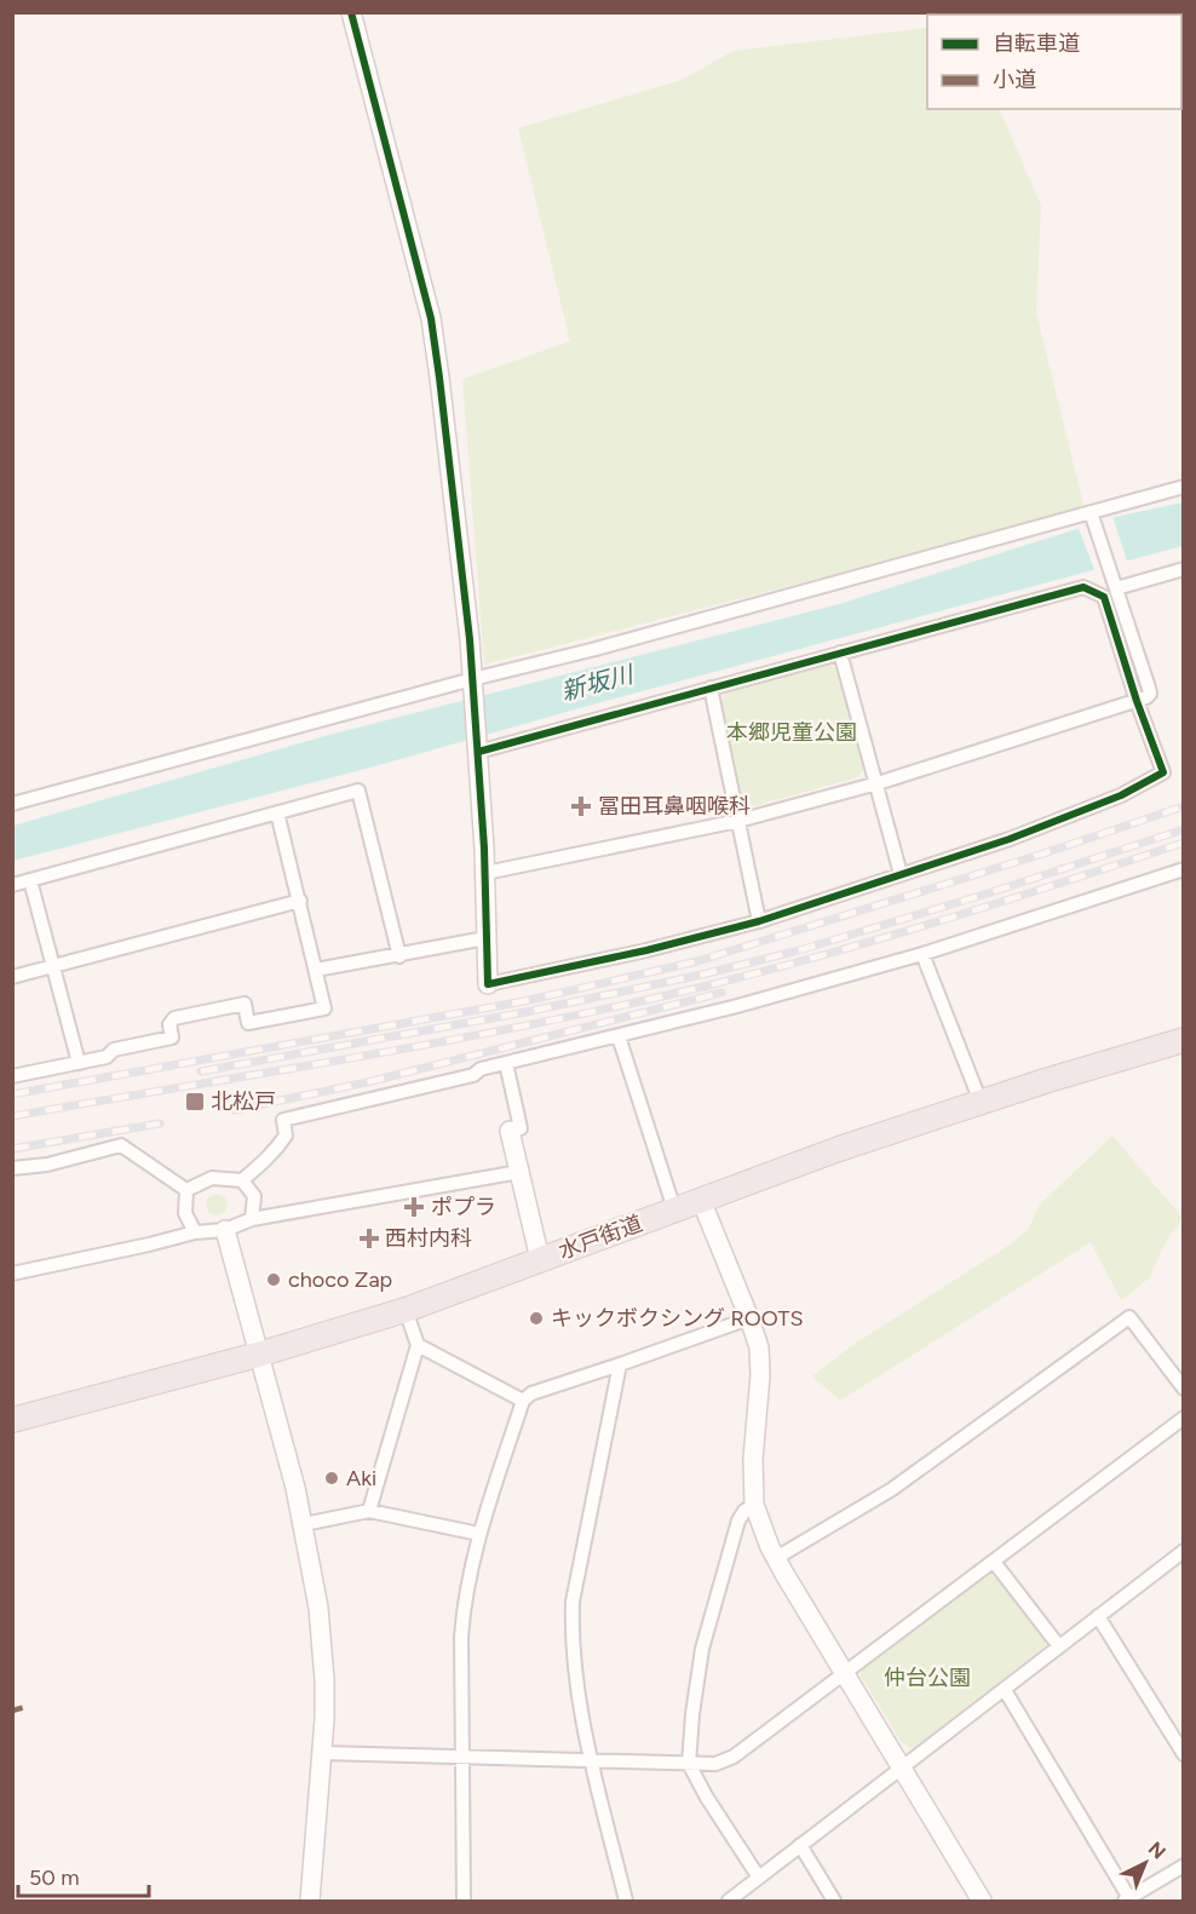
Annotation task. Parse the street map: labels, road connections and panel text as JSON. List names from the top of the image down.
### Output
{
  "streets": {
    "highway": ["水戸街道"]
  },
  "water": ["新坂川"],
  "parks": ["本郷児童公園", "仲台公園"],
  "places": {
    "health": ["冨田耳鼻咽喉科", "ポプラ", "西村内科"],
    "transit": ["北松戸"],
    "other": ["choco Zap", "キックボクシング ROOTS", "Aki"]
  },
  "legend": ["自転車道", "小道"],
  "scale_bar": "50 m",
  "north": "top right"
}
